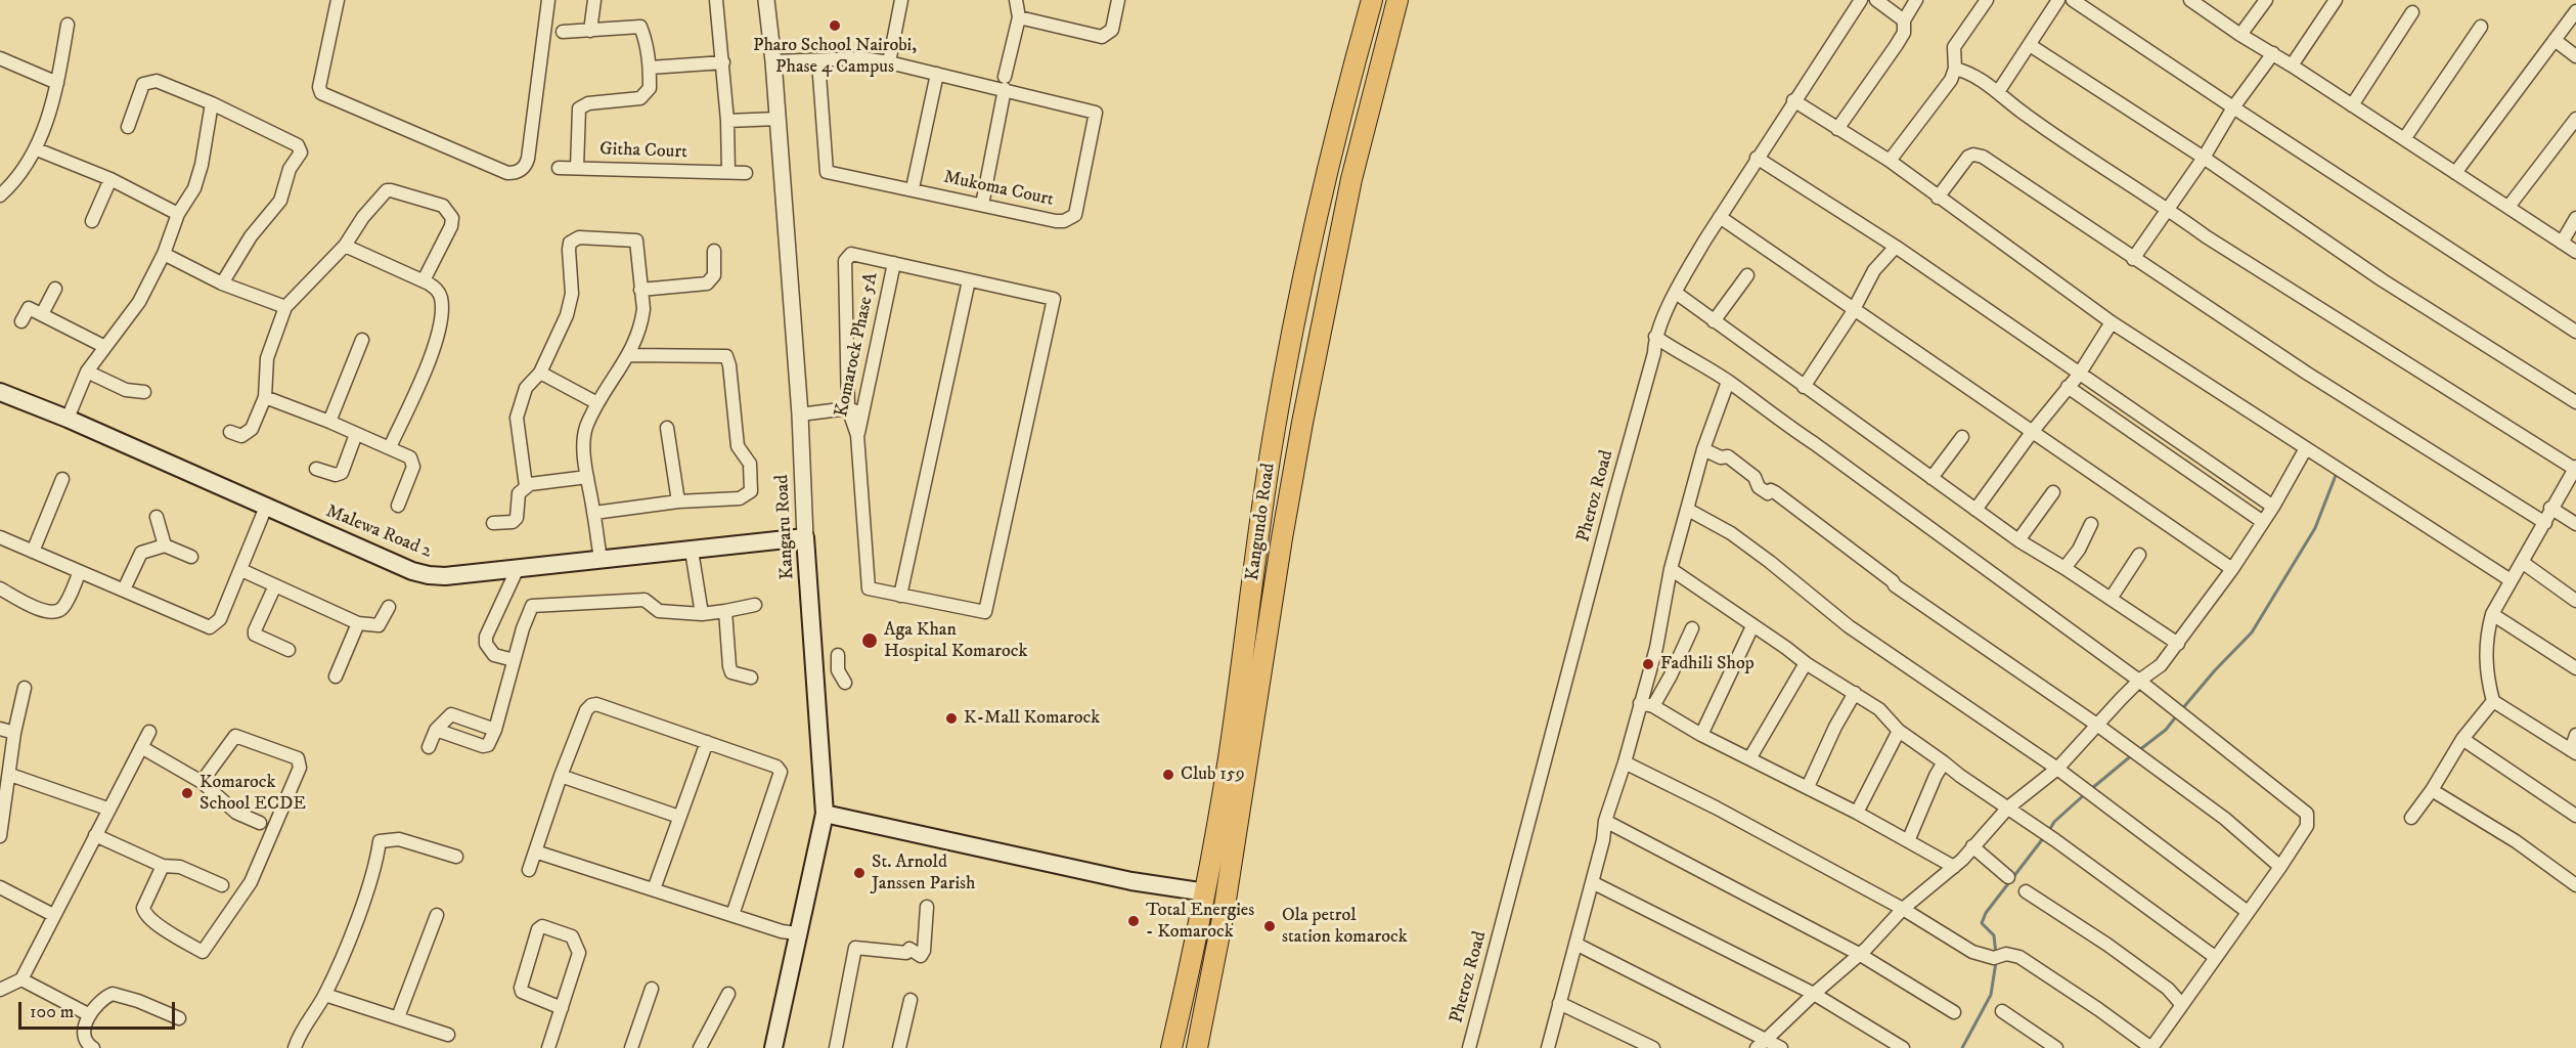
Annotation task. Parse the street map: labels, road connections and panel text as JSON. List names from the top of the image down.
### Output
{
  "streets": {
    "highway": ["Kangundo Road"],
    "main road": ["Kangaru Road", "Malewa Road 2"],
    "street": [
      "Githa Court",
      "Mukoma Court",
      "Komarock Phase 5A",
      "Pheroz Road"
    ]
  },
  "crossings": [
    ["Kangaru Road", "Malewa Road 2"]
  ],
  "places": [
    "Pharo School Nairobi, Phase 4 Campus",
    "Aga Khan Hospital Komarock",
    "Fadhili Shop",
    "K-Mall Komarock",
    "Club 159",
    "Komarock School ECDE",
    "St. Arnold Janssen Parish",
    "Total Energies - Komarock",
    "Ola petrol station komarock"
  ],
  "scale_bar": "100 m"
}
